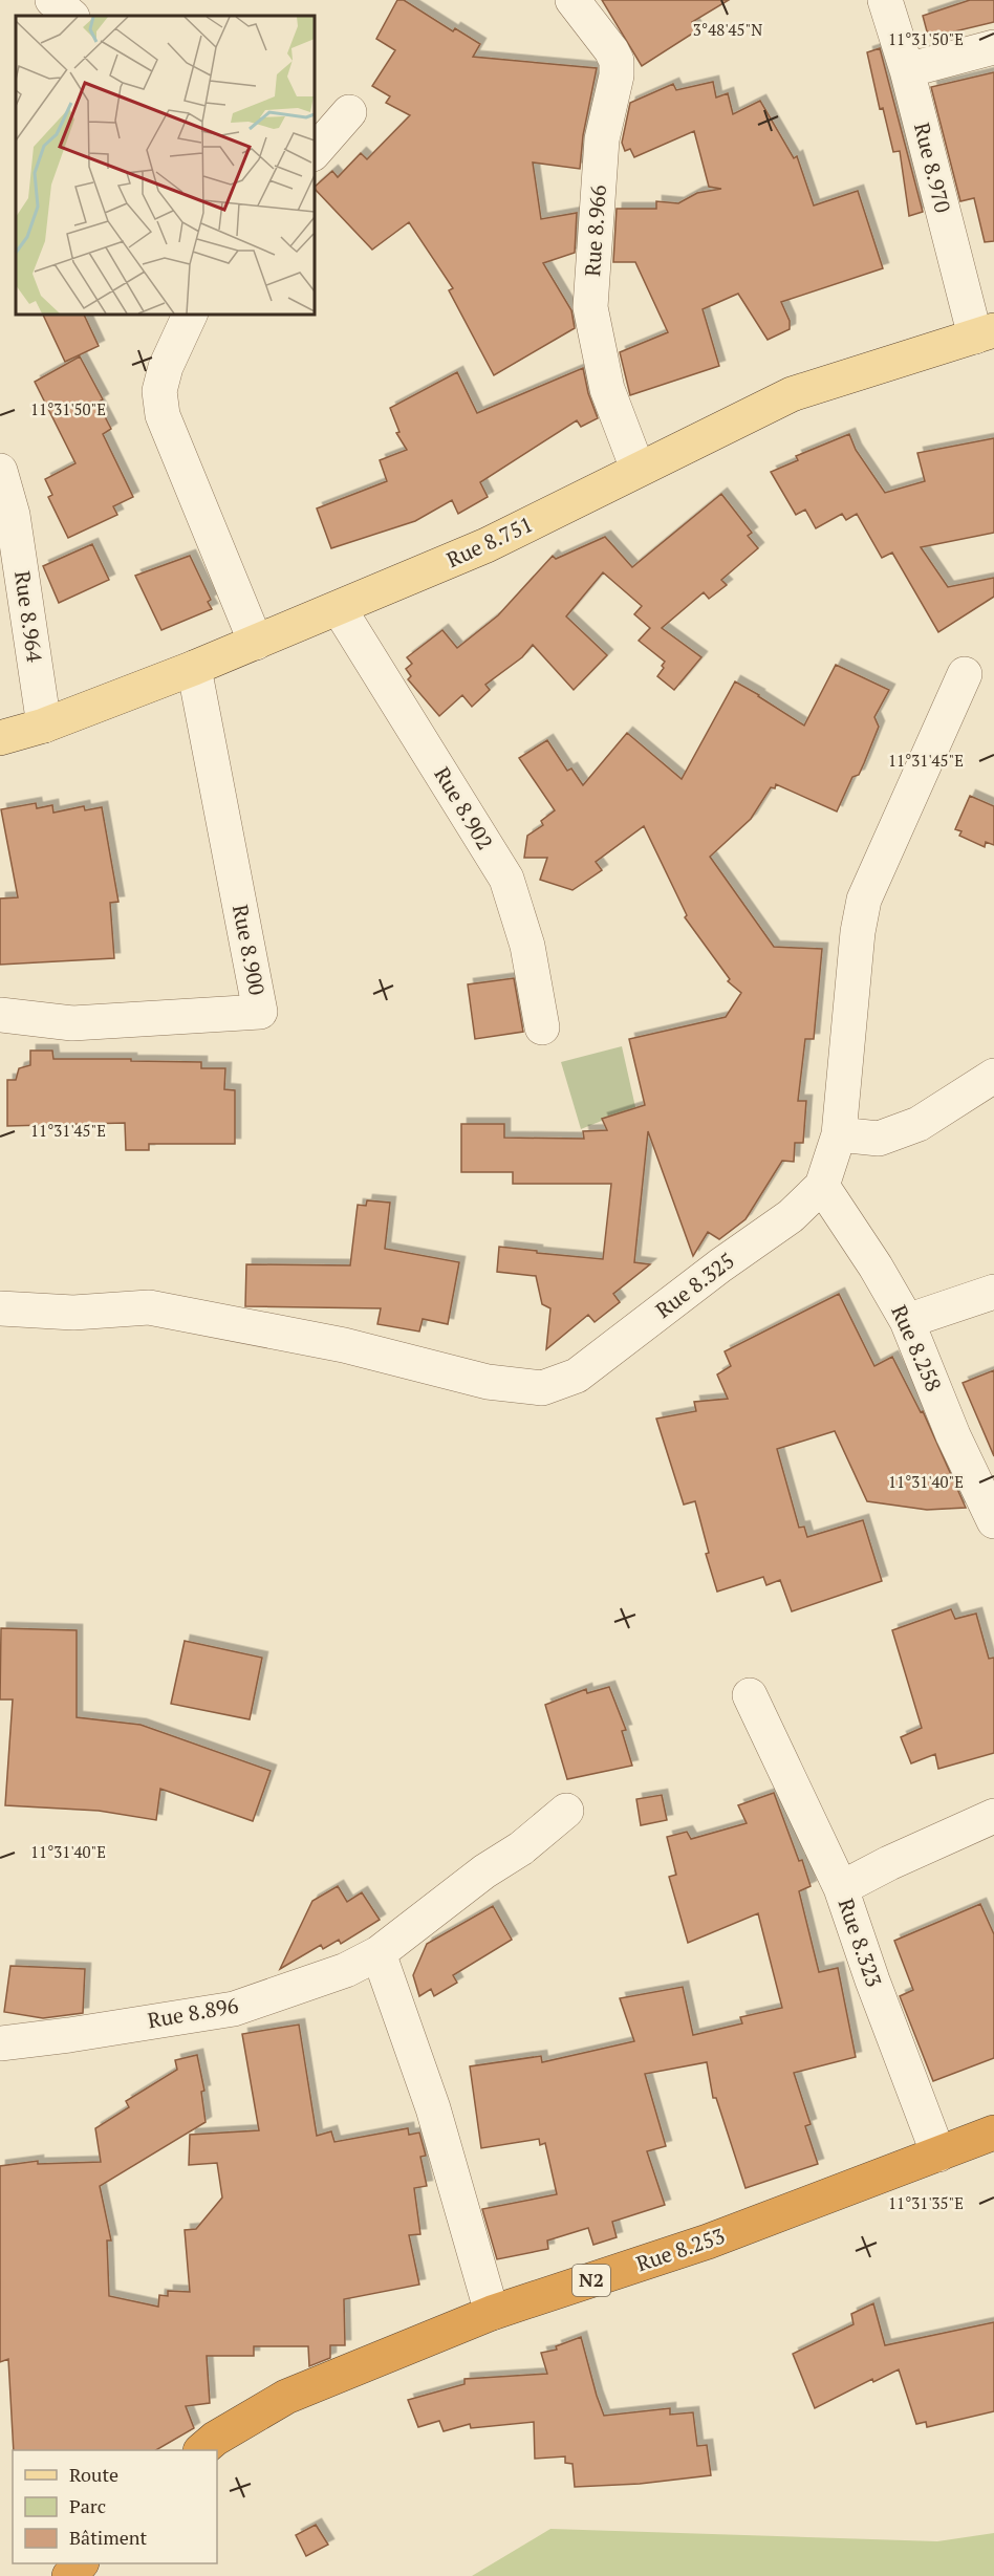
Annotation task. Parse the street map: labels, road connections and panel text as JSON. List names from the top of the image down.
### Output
{
  "streets": {
    "highway": ["Rue 8.253", "N2"],
    "main road": ["Rue 8.751"],
    "street": [
      "Rue 8.970",
      "Rue 8.966",
      "Rue 8.964",
      "Rue 8.902",
      "Rue 8.900",
      "Rue 8.325",
      "Rue 8.258",
      "Rue 8.323",
      "Rue 8.896"
    ]
  },
  "crossings": [
    ["Rue 8.970", "Rue 8.751"],
    ["Rue 8.966", "Rue 8.751"],
    ["Rue 8.751", "Rue 8.964"],
    ["Rue 8.751", "Rue 8.902"],
    ["Rue 8.751", "Rue 8.900"],
    ["Rue 8.325", "Rue 8.258"],
    ["Rue 8.323", "Rue 8.253"]
  ],
  "legend": ["Route", "Parc", "Bâtiment"],
  "coordinates": [
    "3°48'45\"N",
    "11°31'50\"E",
    "11°31'45\"E",
    "11°31'40\"E",
    "11°31'35\"E"
  ]
}
